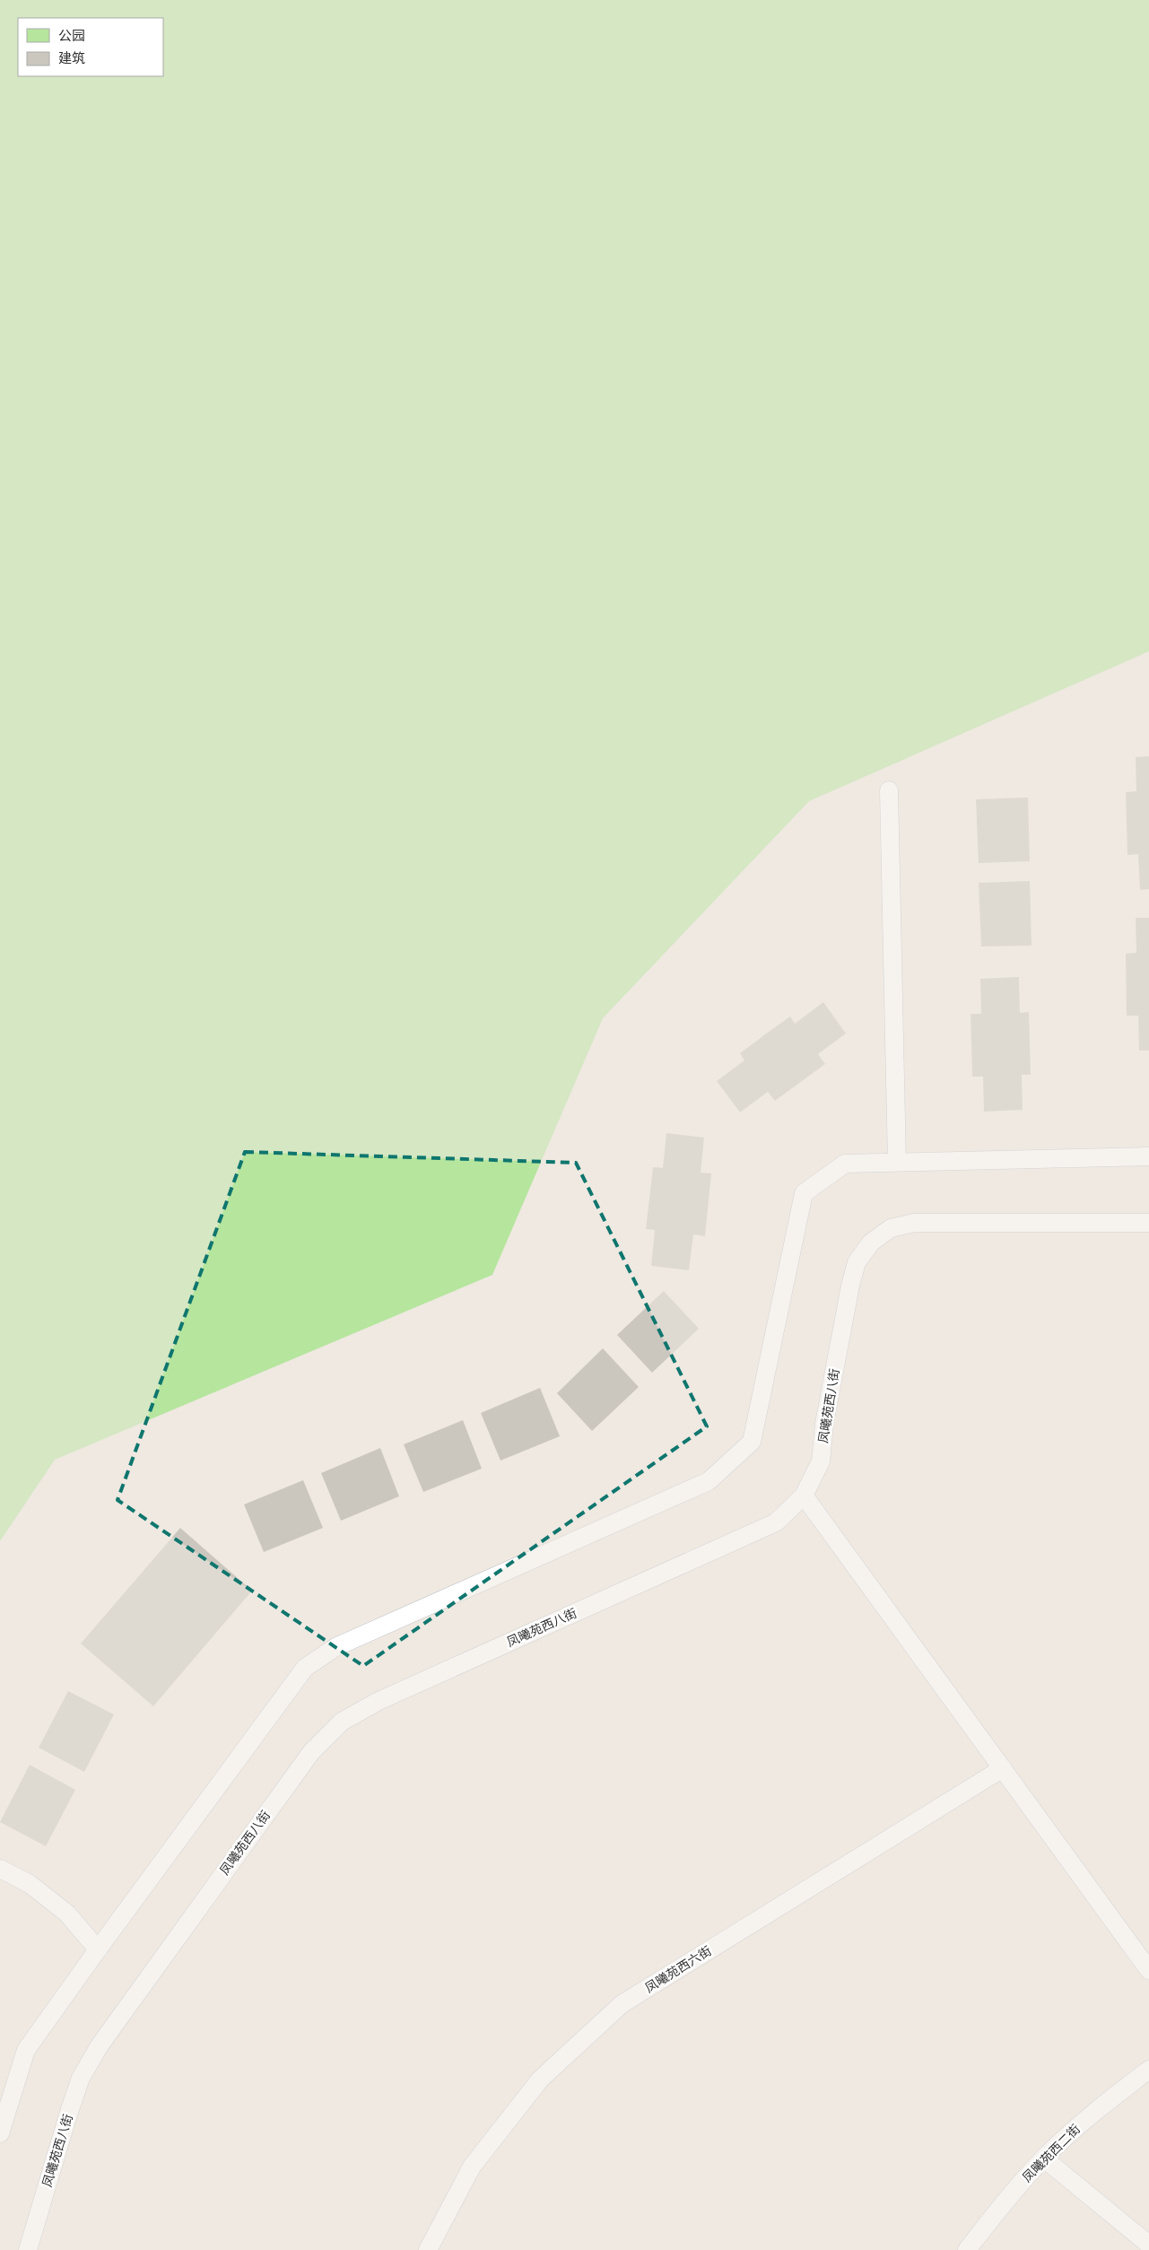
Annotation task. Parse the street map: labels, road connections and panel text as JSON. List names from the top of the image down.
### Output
{
  "streets": {
    "lane": ["凤曦苑西八街", "凤曦苑西六街", "凤曦苑西二街"]
  },
  "legend": ["公园", "建筑"]
}
